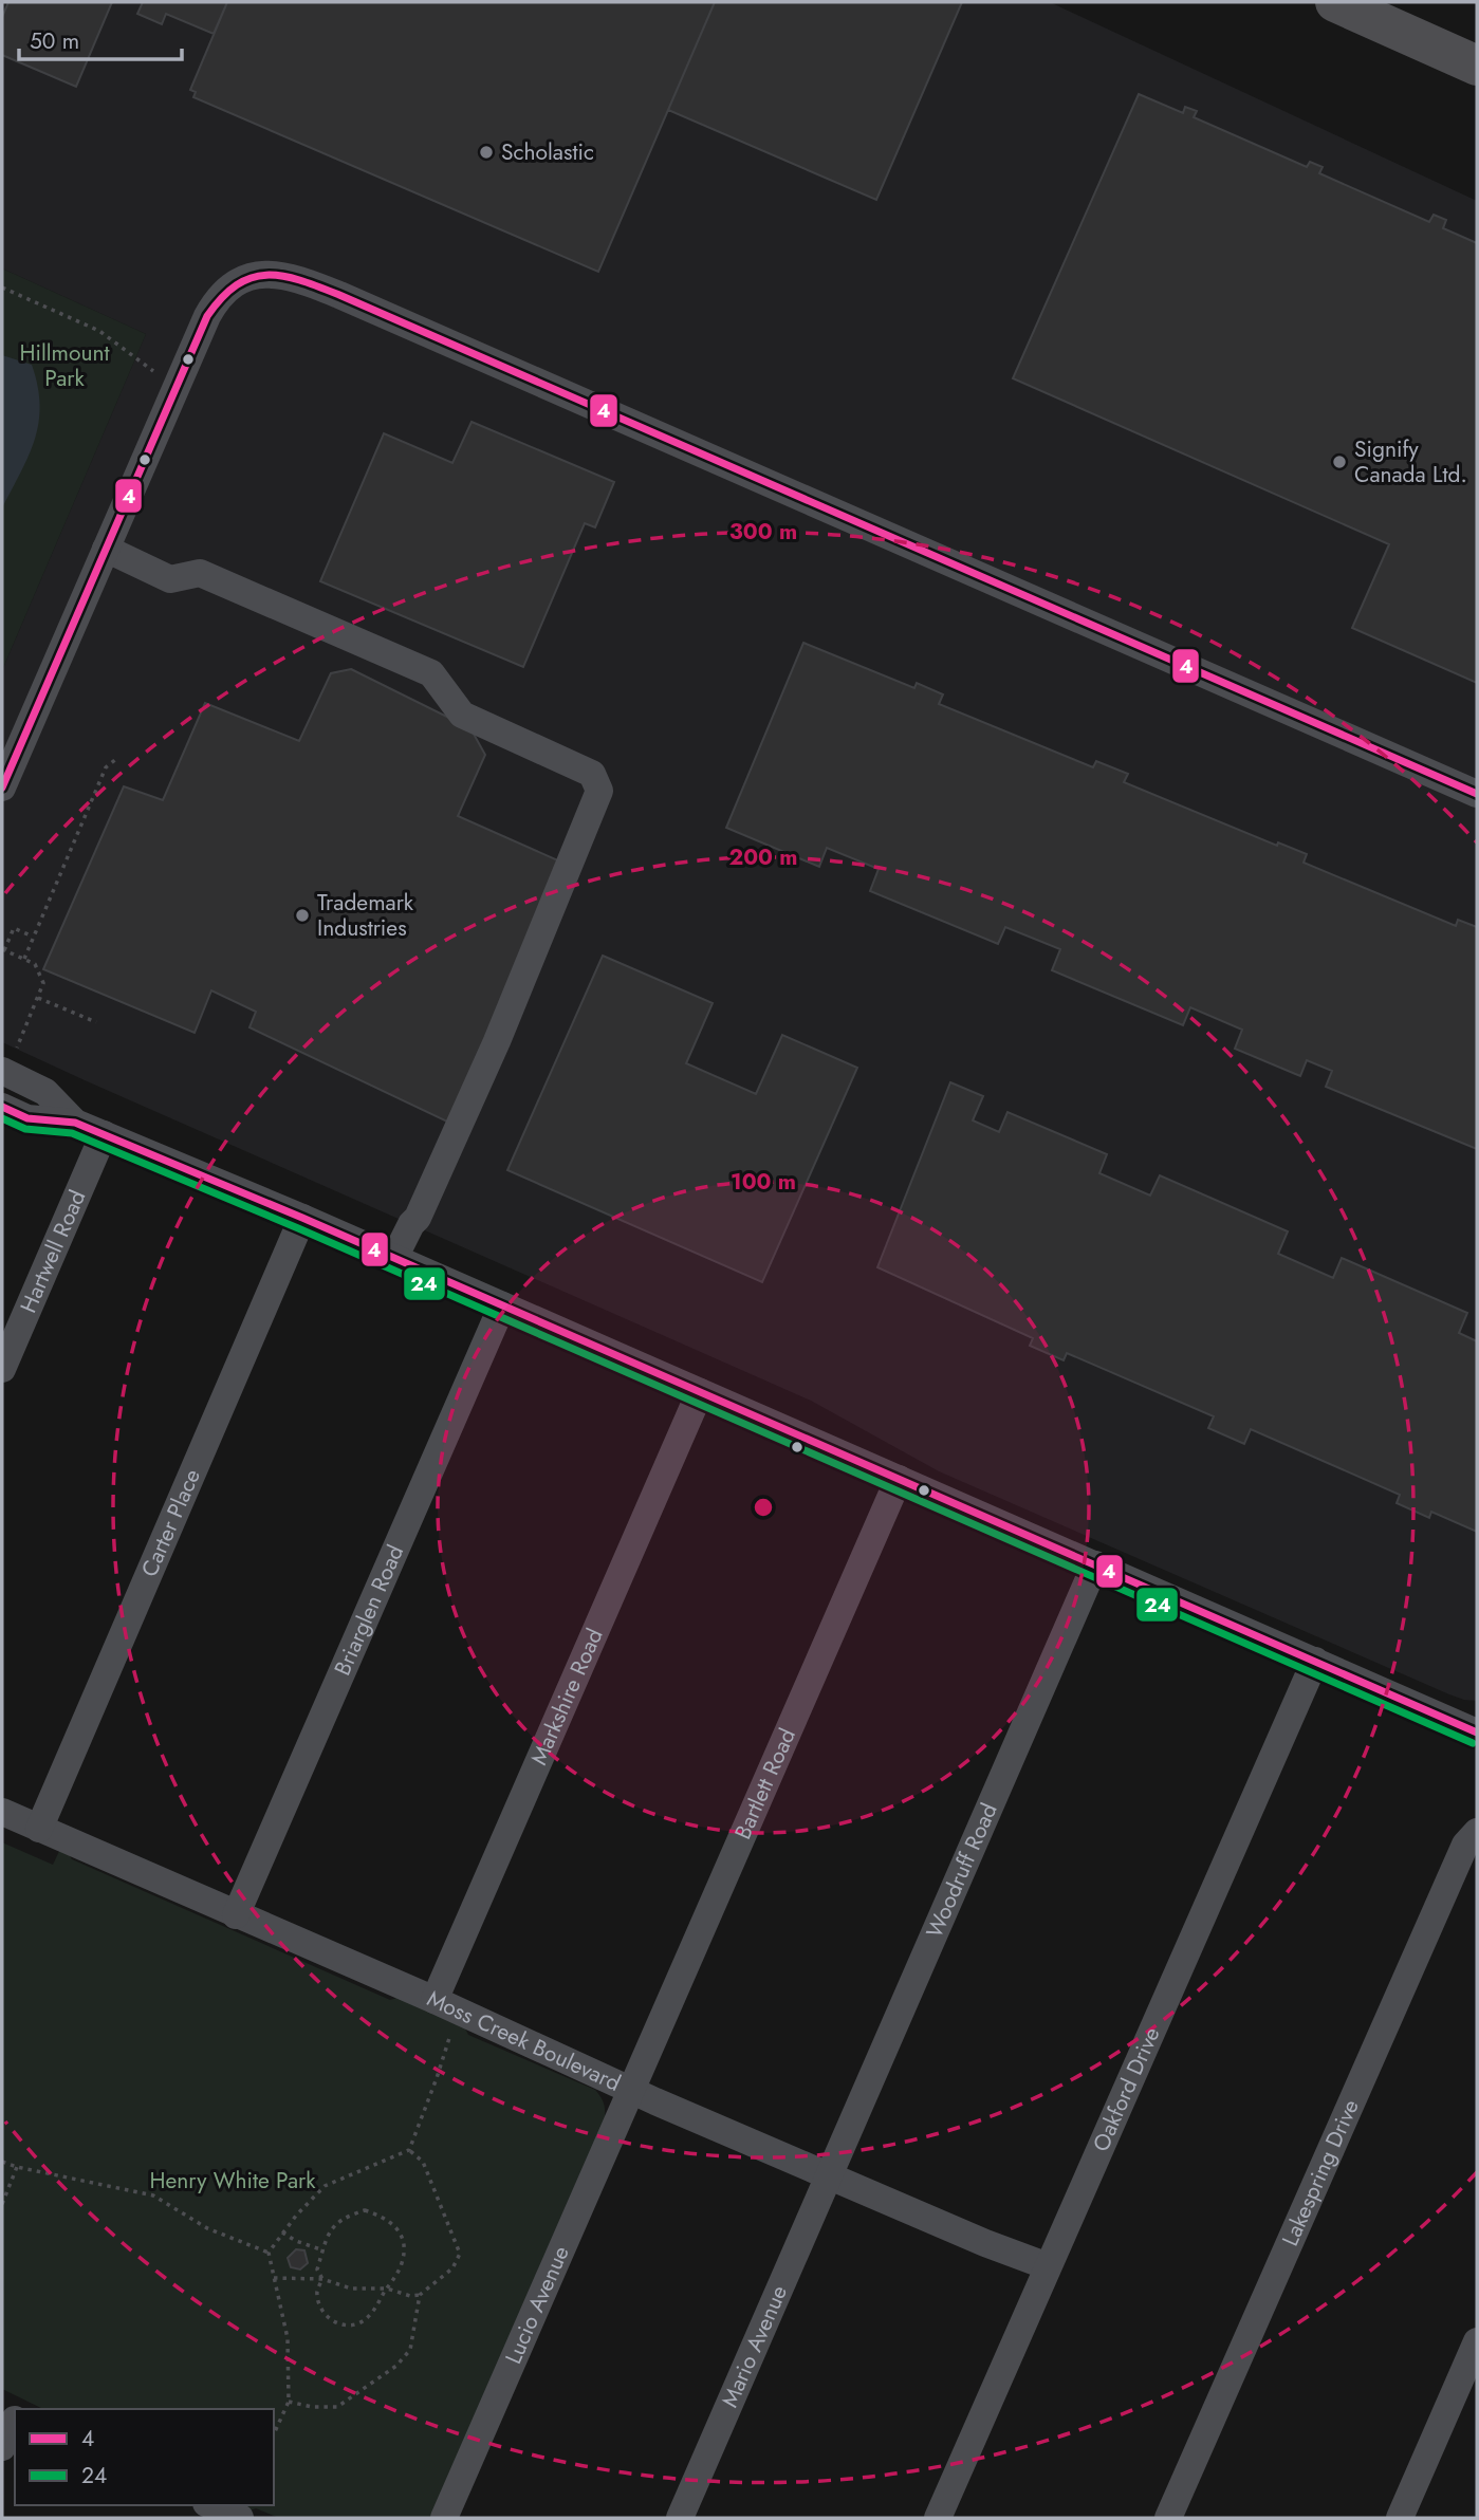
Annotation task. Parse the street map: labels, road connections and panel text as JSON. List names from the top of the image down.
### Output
{
  "streets": {
    "street": [
      "Hartwell Road",
      "Carter Place",
      "Briarglen Road",
      "Markshire Road",
      "Bartlett Road",
      "Woodruff Road",
      "Moss Creek Boulevard",
      "Oakford Drive",
      "Lakespring Drive",
      "Lucio Avenue",
      "Mario Avenue"
    ]
  },
  "crossings": [
    ["Carter Place", "Moss Creek Boulevard"],
    ["Briarglen Road", "Moss Creek Boulevard"],
    ["Markshire Road", "Moss Creek Boulevard"],
    ["Bartlett Road", "Moss Creek Boulevard"],
    ["Bartlett Road", "Lucio Avenue"],
    ["Woodruff Road", "Moss Creek Boulevard"],
    ["Woodruff Road", "Mario Avenue"],
    ["Moss Creek Boulevard", "Oakford Drive"],
    ["Moss Creek Boulevard", "Lucio Avenue"],
    ["Moss Creek Boulevard", "Mario Avenue"]
  ],
  "parks": ["Hillmount Park", "Henry White Park"],
  "places": ["Scholastic", "Signify Canada Ltd.", "Trademark Industries"],
  "lines": ["transit line 4", "transit line 24"],
  "legend": ["4", "24"],
  "scale_bar": "50 m",
  "rings": ["300 m", "200 m", "100 m"]
}
